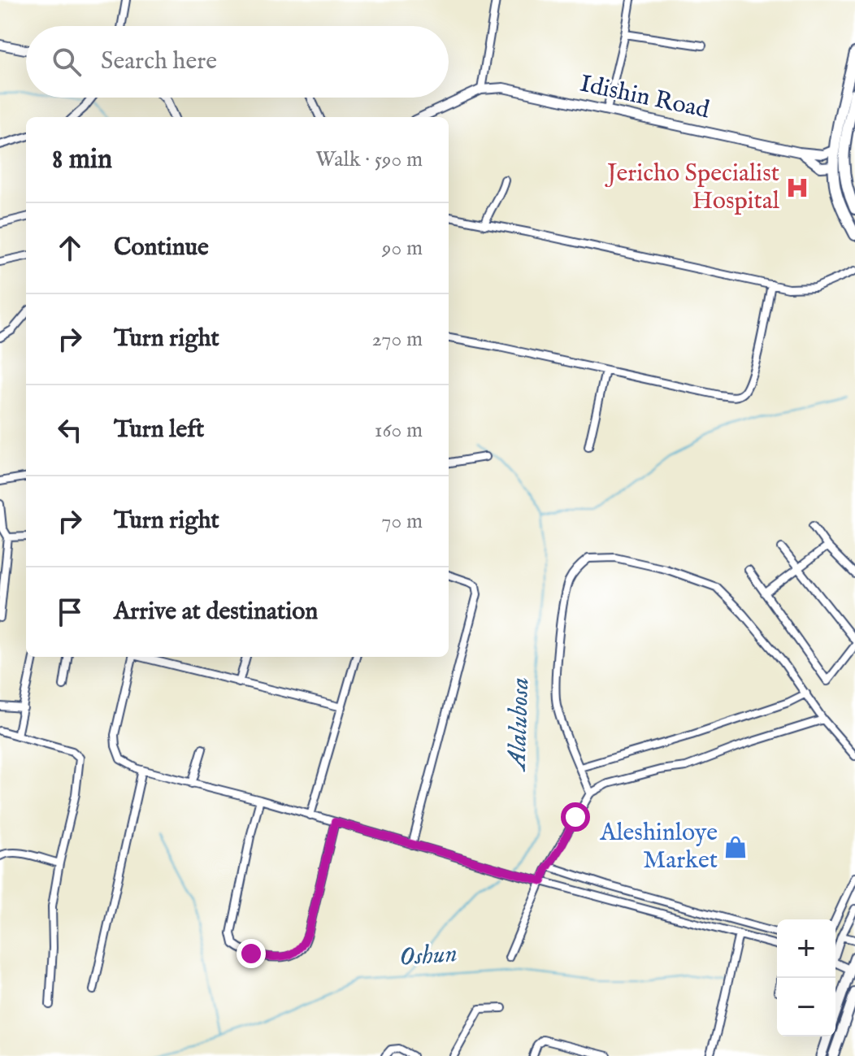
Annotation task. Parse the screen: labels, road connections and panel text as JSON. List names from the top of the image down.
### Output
{
  "streets": {
    "street": ["Idishin Road"]
  },
  "water": ["Alalubosa", "Oshun"],
  "places": {
    "hospital": ["Jericho Specialist Hospital"],
    "shop": ["Aleshinloye Market"]
  },
  "page": {
    "search": "Search here",
    "heading": ["8 min", "Walk · 590 m"],
    "list": [
      ["Continue", "90 m"],
      ["Turn right", "270 m"],
      ["Turn left", "160 m"],
      ["Turn right", "70 m"],
      "Arrive at destination"
    ],
    "map_buttons": ["+", "−"]
  }
}
